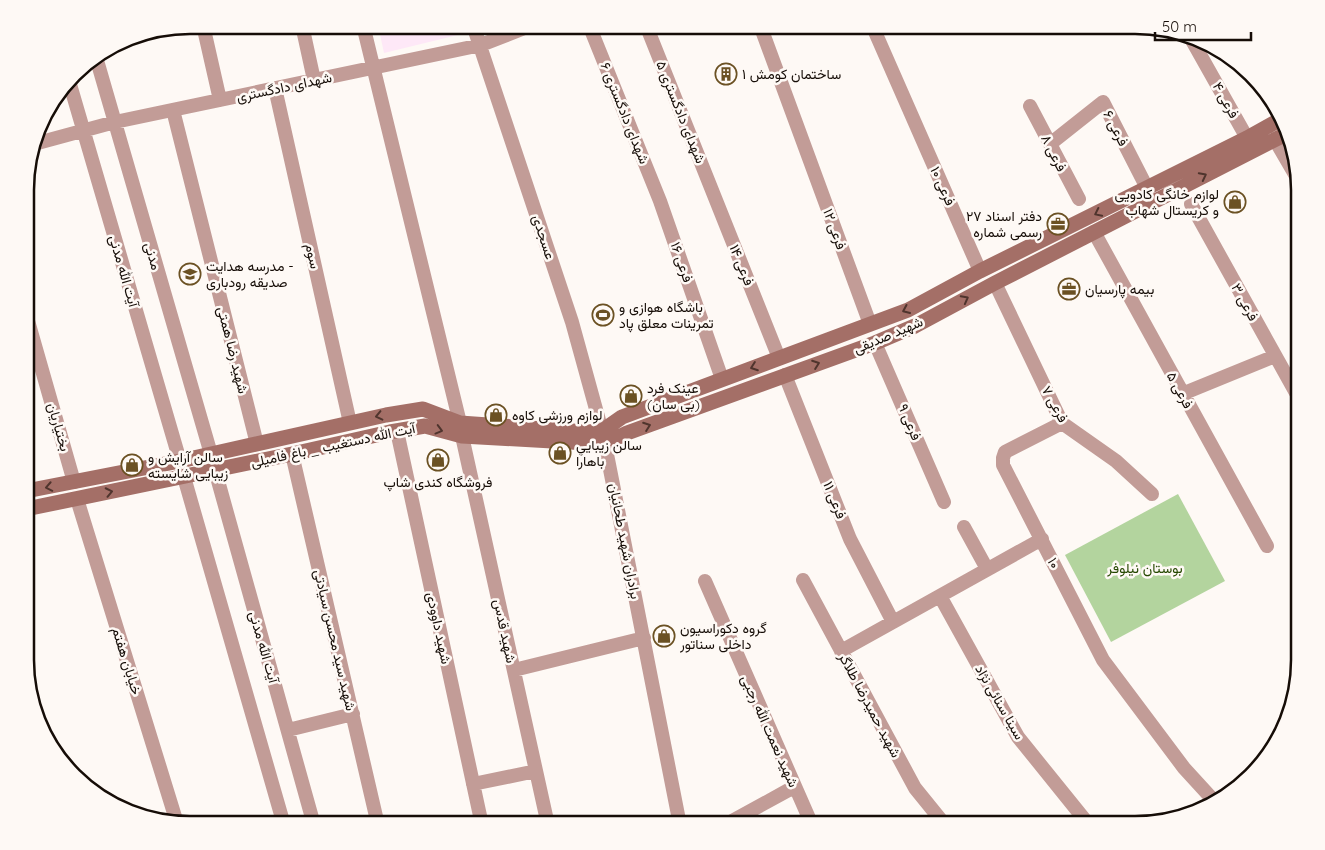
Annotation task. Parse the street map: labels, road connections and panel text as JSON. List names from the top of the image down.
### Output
{
  "streets": {
    "street": [
      "شهدای دادگستری",
      "فرعی ۴",
      "شهدای دادگستری ۵",
      "شهدای دادگستری ۶",
      "فرعی ۶",
      "فرعی ۸",
      "فرعی ۱۰",
      "فرعی ۱۲",
      "عسجدی",
      "مدنی",
      "سوم",
      "فرعی ۱۶",
      "فرعی ۱۴",
      "آیت الله مدنی",
      "فرعی ۳",
      "شهید صدیقی",
      "شهید رضا همتی",
      "فرعی ۵",
      "فرعی ۷",
      "فرعی ۹",
      "بختیاریان",
      "آیت الله دستغیب _ باغ فامیلی",
      "فرعی ۱۱",
      "برادران شهید طحانیان",
      "۱۰",
      "شهید داوودی",
      "شهید قدس",
      "شهید سید محسن سیادتی",
      "خیابان هفتم",
      "سینا سنائی نژاد",
      "شهید حمیدرضا طلاگر",
      "شهید نعمت الله رجبی"
    ]
  },
  "crossings": [
    ["شهدای دادگستری", "عسجدی"],
    ["شهدای دادگستری", "مدنی"],
    ["شهدای دادگستری", "سوم"],
    ["شهدای دادگستری", "آیت الله مدنی"],
    ["شهدای دادگستری", "شهید رضا همتی"],
    ["شهدای دادگستری", "شهید قدس"],
    ["فرعی ۴", "شهید صدیقی"],
    ["شهدای دادگستری ۵", "فرعی ۱۴"],
    ["شهدای دادگستری ۶", "فرعی ۱۶"],
    ["فرعی ۶", "فرعی ۸"],
    ["فرعی ۶", "شهید صدیقی"],
    ["فرعی ۱۰", "شهید صدیقی"],
    ["فرعی ۱۲", "شهید صدیقی"],
    ["عسجدی", "شهید صدیقی"],
    ["عسجدی", "برادران شهید طحانیان"],
    ["مدنی", "آیت الله دستغیب _ باغ فامیلی"],
    ["سوم", "آیت الله دستغیب _ باغ فامیلی"],
    ["فرعی ۱۶", "شهید صدیقی"],
    ["فرعی ۱۴", "شهید صدیقی"],
    ["آیت الله مدنی", "آیت الله دستغیب _ باغ فامیلی"],
    ["شهید صدیقی", "فرعی ۵"],
    ["شهید صدیقی", "فرعی ۷"],
    ["شهید صدیقی", "فرعی ۹"],
    ["شهید صدیقی", "آیت الله دستغیب _ باغ فامیلی"],
    ["شهید صدیقی", "فرعی ۱۱"],
    ["شهید صدیقی", "برادران شهید طحانیان"],
    ["شهید صدیقی", "شهید قدس"],
    ["شهید رضا همتی", "آیت الله دستغیب _ باغ فامیلی"],
    ["فرعی ۷", "۱۰"],
    ["بختیاریان", "آیت الله دستغیب _ باغ فامیلی"],
    ["آیت الله دستغیب _ باغ فامیلی", "شهید داوودی"],
    ["آیت الله دستغیب _ باغ فامیلی", "شهید قدس"],
    ["آیت الله دستغیب _ باغ فامیلی", "شهید سید محسن سیادتی"],
    ["آیت الله دستغیب _ باغ فامیلی", "خیابان هفتم"]
  ],
  "parks": ["بوستان نیلوفر"],
  "places": {
    "building": ["ساختمان کومش ۱"],
    "shop": [
      "لوازم خانگی کادویی و کریستال شهاب",
      "عینک فرد (بی سان)",
      "لوازم ورزشی کاوه",
      "سالن زيبايي باهارا",
      "فروشگاه کندی شاپ",
      "سالن آرایش و زیبایی شایسته",
      "گروه دکوراسیون داخلی سناتور"
    ],
    "office": ["۲۷ دفتر اسناد رسمی شماره", "بیمه پارسیان"],
    "school or university": ["مدرسه هدایت - صدیقه رودباری"],
    "sports": ["باشگاه هوازی و تمرینات معلق پاد"]
  },
  "scale_bar": "50 m"
}
